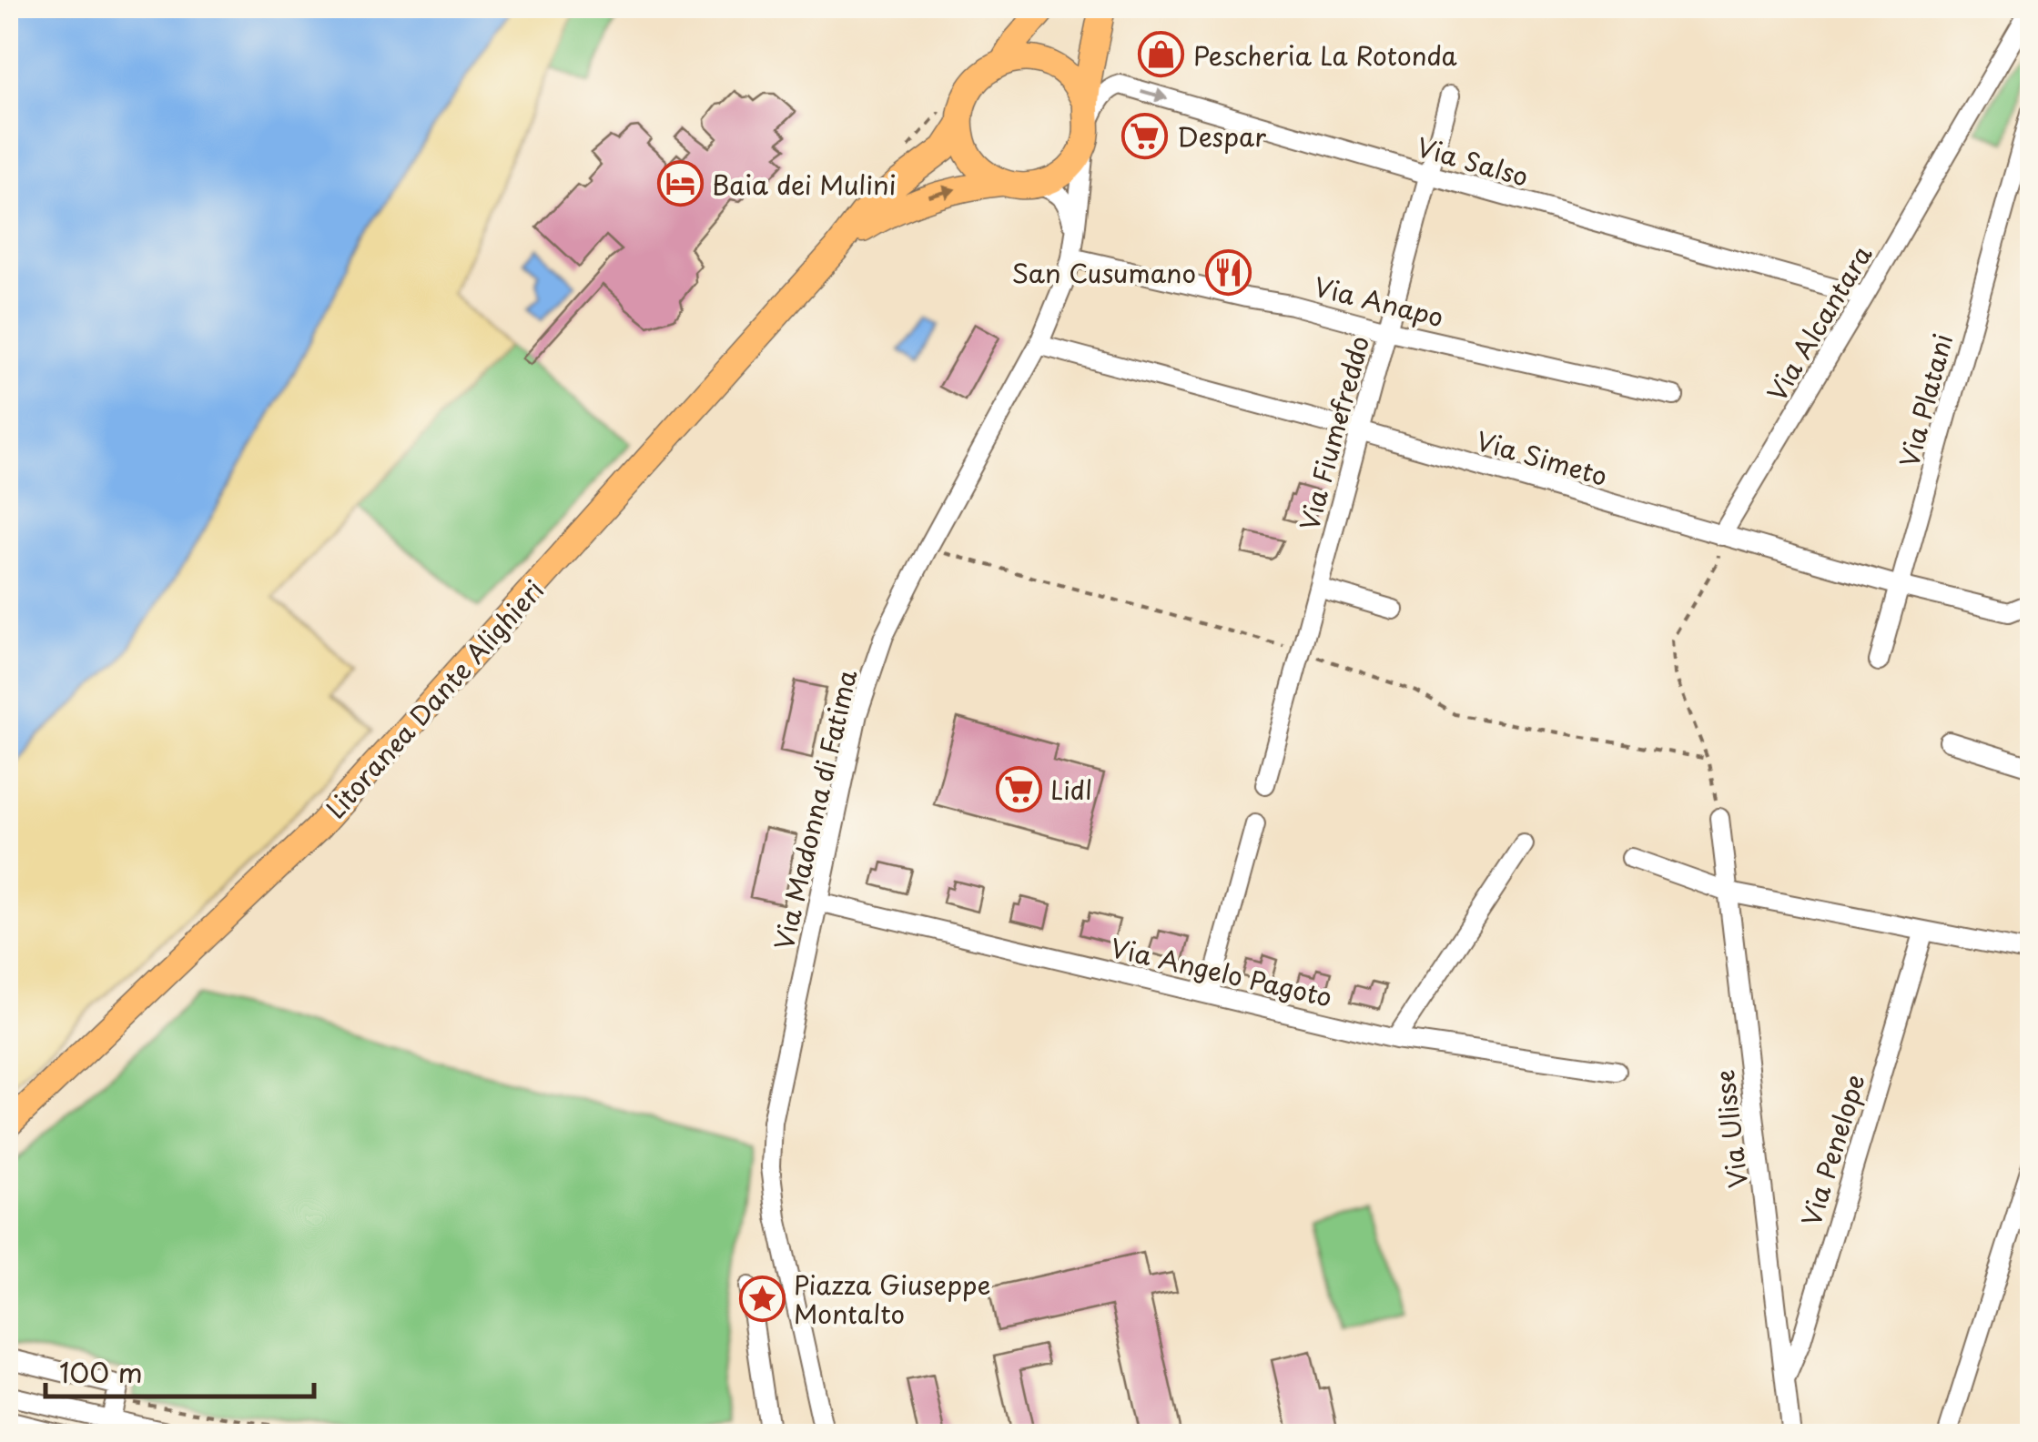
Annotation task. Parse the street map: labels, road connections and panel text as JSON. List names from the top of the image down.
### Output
{
  "streets": {
    "main road": ["Litoranea Dante Alighieri"],
    "street": [
      "Via Salso",
      "Via Anapo",
      "Via Alcantara",
      "Via Platani",
      "Via Fiumefreddo",
      "Via Simeto",
      "Via Madonna di Fatima",
      "Via Angelo Pagoto",
      "Via Ulisse",
      "Via Penelope"
    ]
  },
  "crossings": [
    ["Via Salso", "Via Alcantara"],
    ["Via Salso", "Via Fiumefreddo"],
    ["Via Salso", "Via Madonna di Fatima"],
    ["Via Anapo", "Via Fiumefreddo"],
    ["Via Anapo", "Via Madonna di Fatima"],
    ["Via Alcantara", "Via Simeto"],
    ["Via Platani", "Via Simeto"],
    ["Via Fiumefreddo", "Via Simeto"],
    ["Via Simeto", "Via Madonna di Fatima"],
    ["Via Madonna di Fatima", "Via Angelo Pagoto"],
    ["Via Ulisse", "Via Penelope"]
  ],
  "one_way": ["Via Salso"],
  "places": {
    "shop": ["Pescheria La Rotonda"],
    "supermarket": ["Despar", "Lidl"],
    "hotel": ["Baia dei Mulini"],
    "restaurant": ["San Cusumano"],
    "place": ["Piazza Giuseppe Montalto"]
  },
  "scale_bar": "100 m"
}
